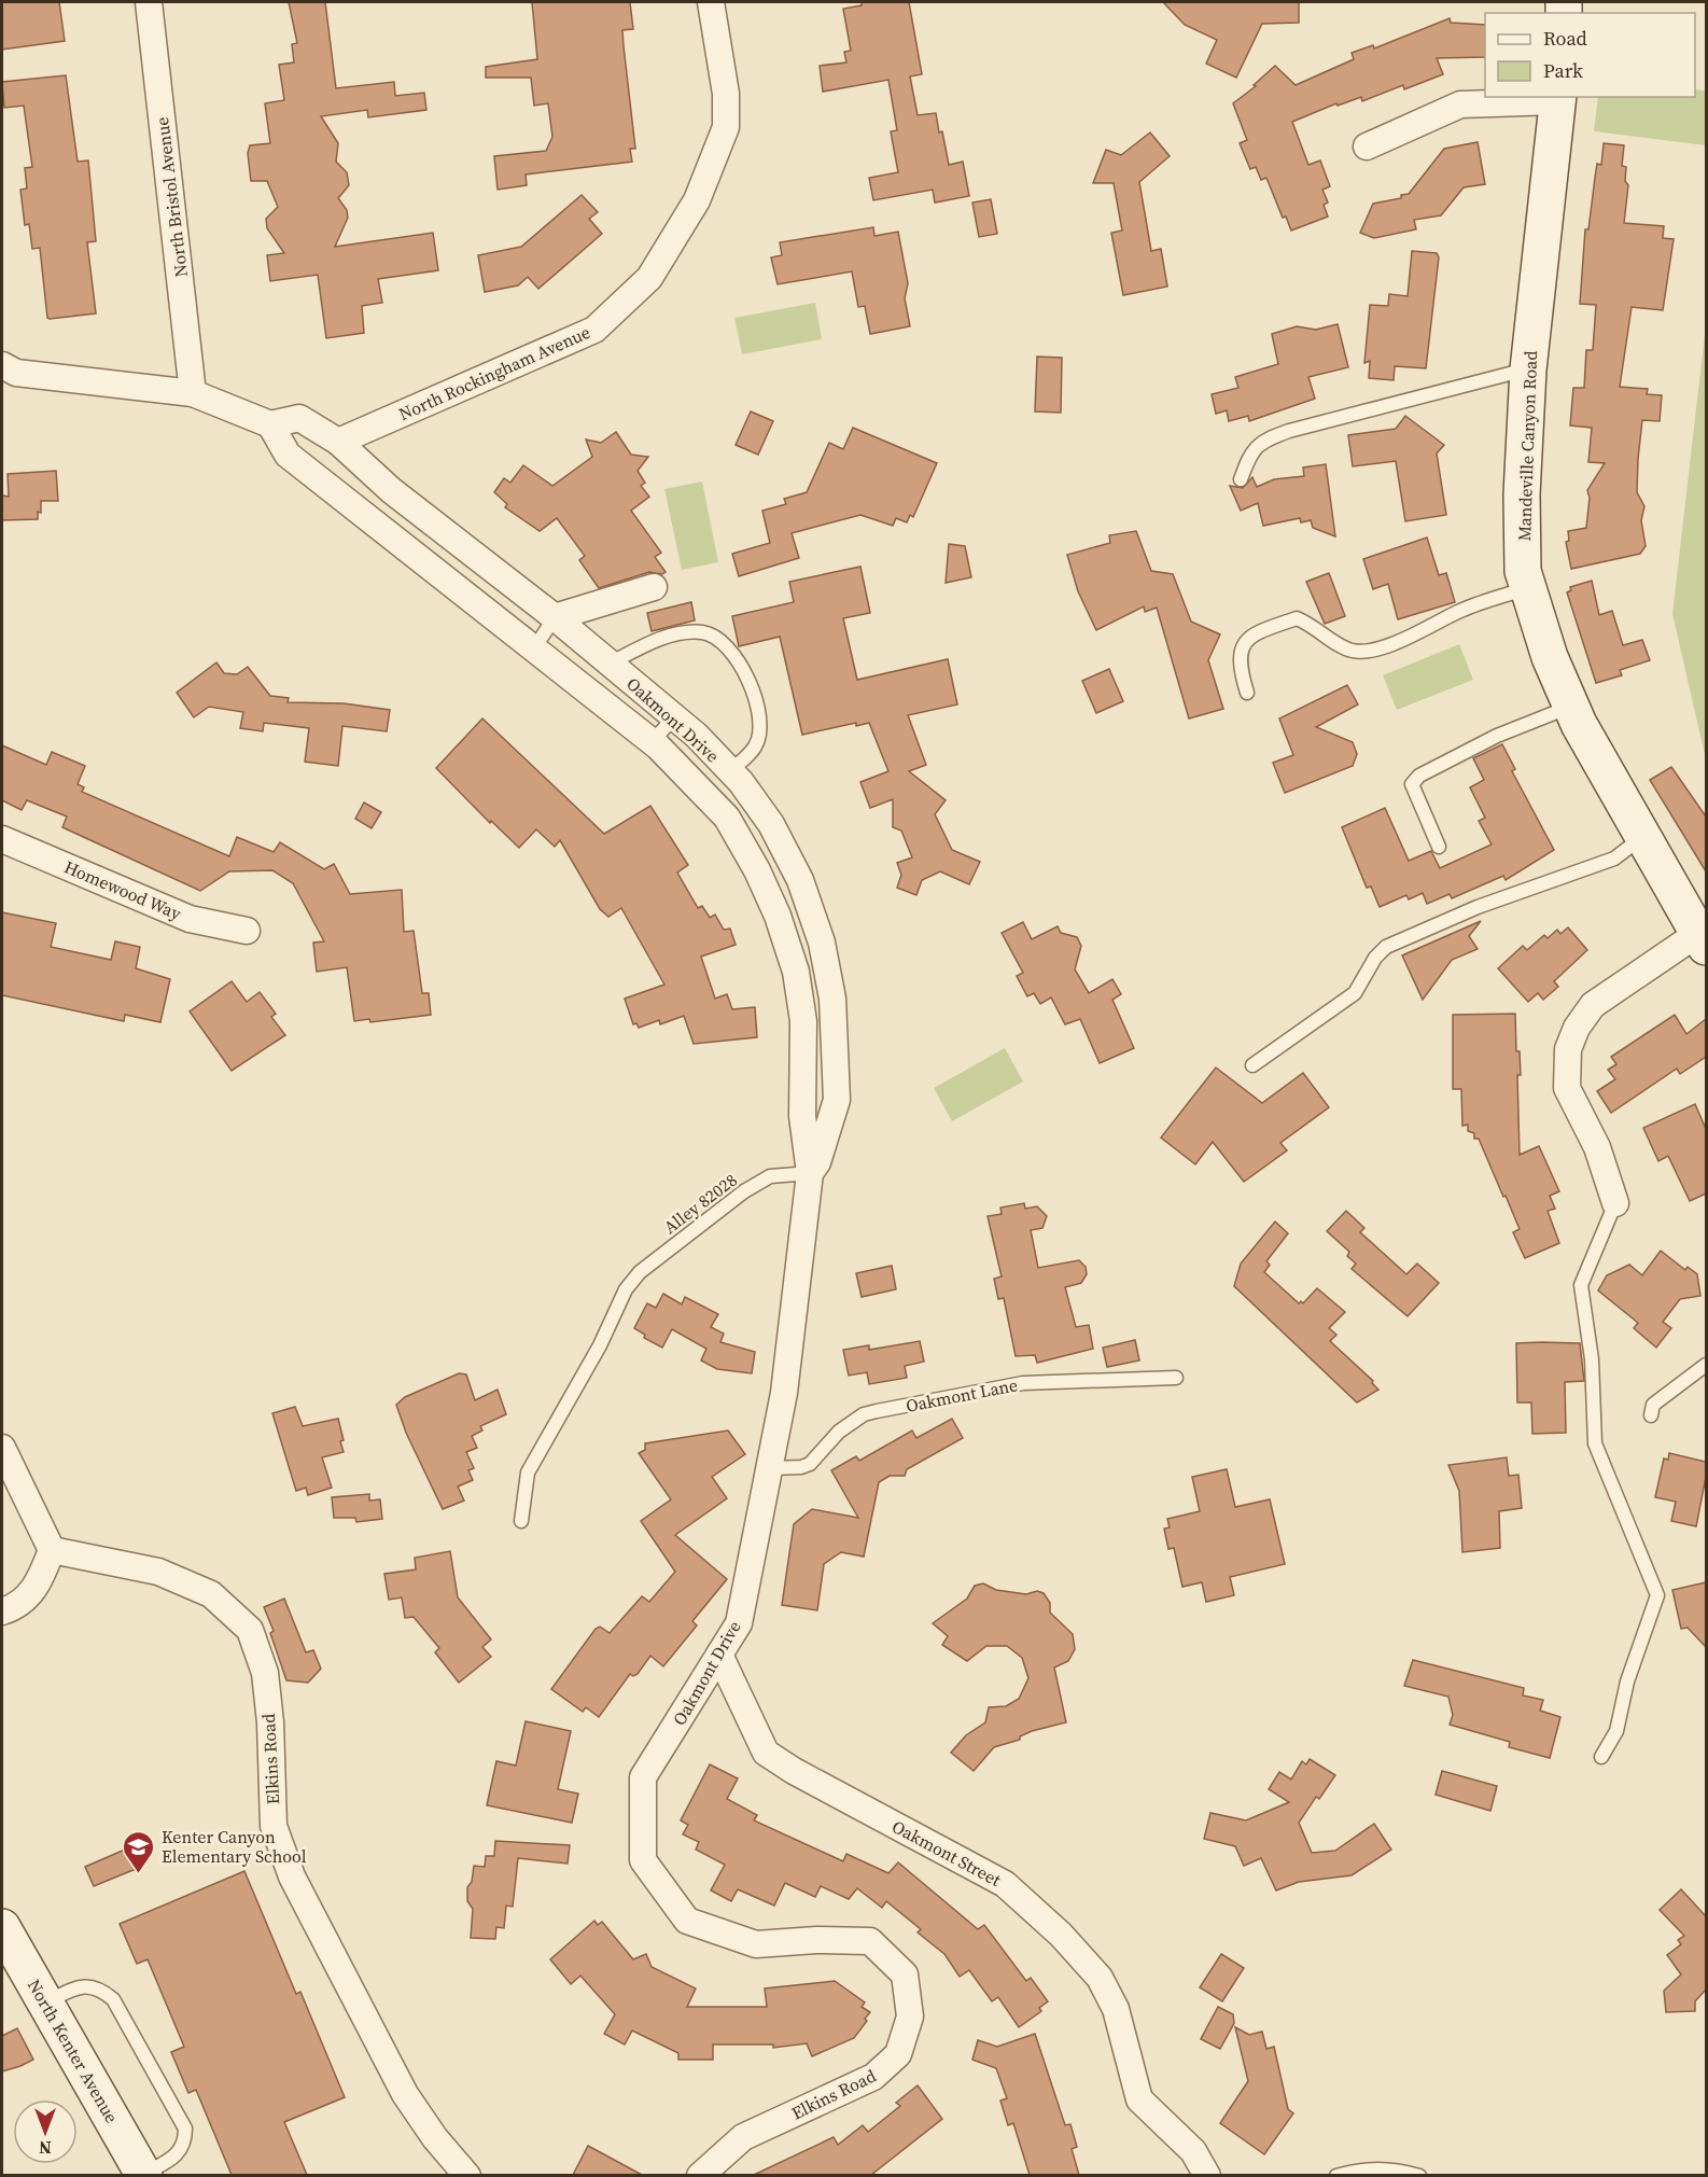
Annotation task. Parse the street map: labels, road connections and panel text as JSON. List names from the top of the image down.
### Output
{
  "streets": {
    "street": [
      "North Bristol Avenue",
      "North Rockingham Avenue",
      "Mandeville Canyon Road",
      "Oakmont Drive",
      "Homewood Way",
      "Elkins Road",
      "Oakmont Street",
      "North Kenter Avenue"
    ],
    "lane": ["Alley 82028", "Oakmont Lane"]
  },
  "crossings": [
    ["North Rockingham Avenue", "Oakmont Drive"],
    ["Oakmont Drive", "Alley 82028"],
    ["Oakmont Drive", "Oakmont Lane"],
    ["Oakmont Drive", "Elkins Road"],
    ["Oakmont Drive", "Oakmont Street"]
  ],
  "places": {
    "school or university": ["Kenter Canyon Elementary School"]
  },
  "legend": ["Road", "Park"],
  "north": "bottom"
}
